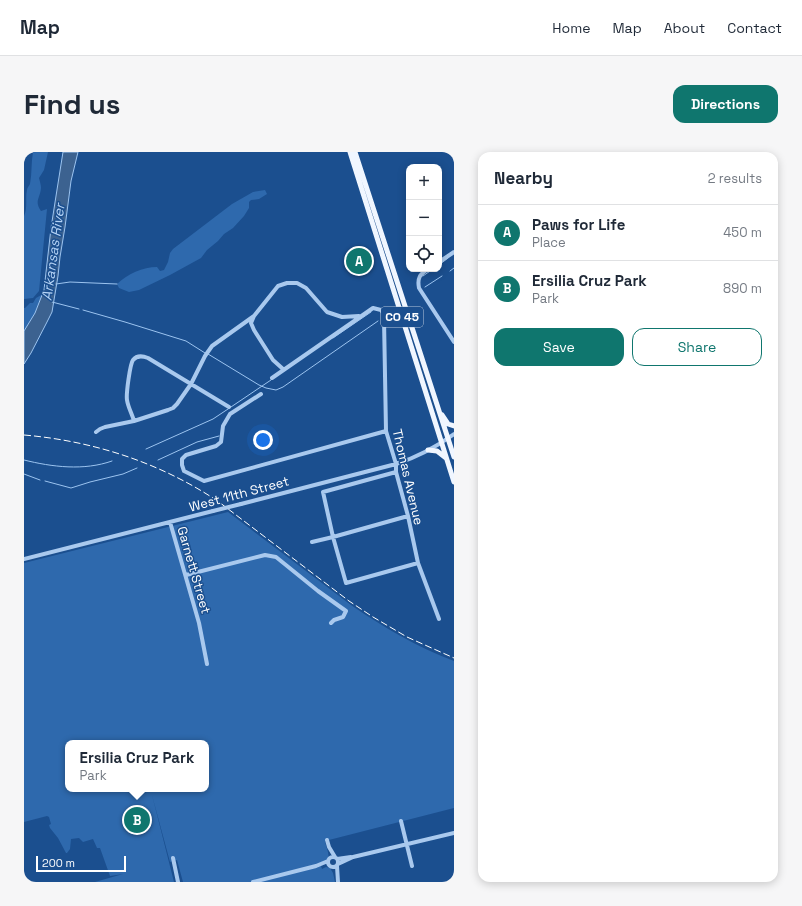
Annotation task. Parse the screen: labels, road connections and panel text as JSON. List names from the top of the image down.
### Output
{
  "streets": {
    "main road": ["CO 45"],
    "street": ["Thomas Avenue", "West 11th Street", "Garnett Street"]
  },
  "crossings": [
    ["CO 45", "West 11th Street"],
    ["Thomas Avenue", "West 11th Street"],
    ["West 11th Street", "Garnett Street"]
  ],
  "water": ["Arkansas River"],
  "scale_bar": "200 m",
  "page": {
    "header": "Map",
    "nav": [
      "Home",
      "Map",
      "About",
      "Contact"
    ],
    "buttons": [
      "Directions",
      ["Save", "Share"]
    ],
    "title": "Find us",
    "heading": ["Nearby", "2 results"],
    "map_buttons": ["+", "−"],
    "list": [
      {
        "mark": "A",
        "name": "Paws for Life",
        "note": "Place",
        "value": "450 m"
      },
      {
        "mark": "B",
        "name": "Ersilia Cruz Park",
        "note": "Park",
        "value": "890 m"
      }
    ],
    "pins": ["A", "B"],
    "popup": ["Ersilia Cruz Park", "Park"],
    "scale": "200 m"
  }
}
